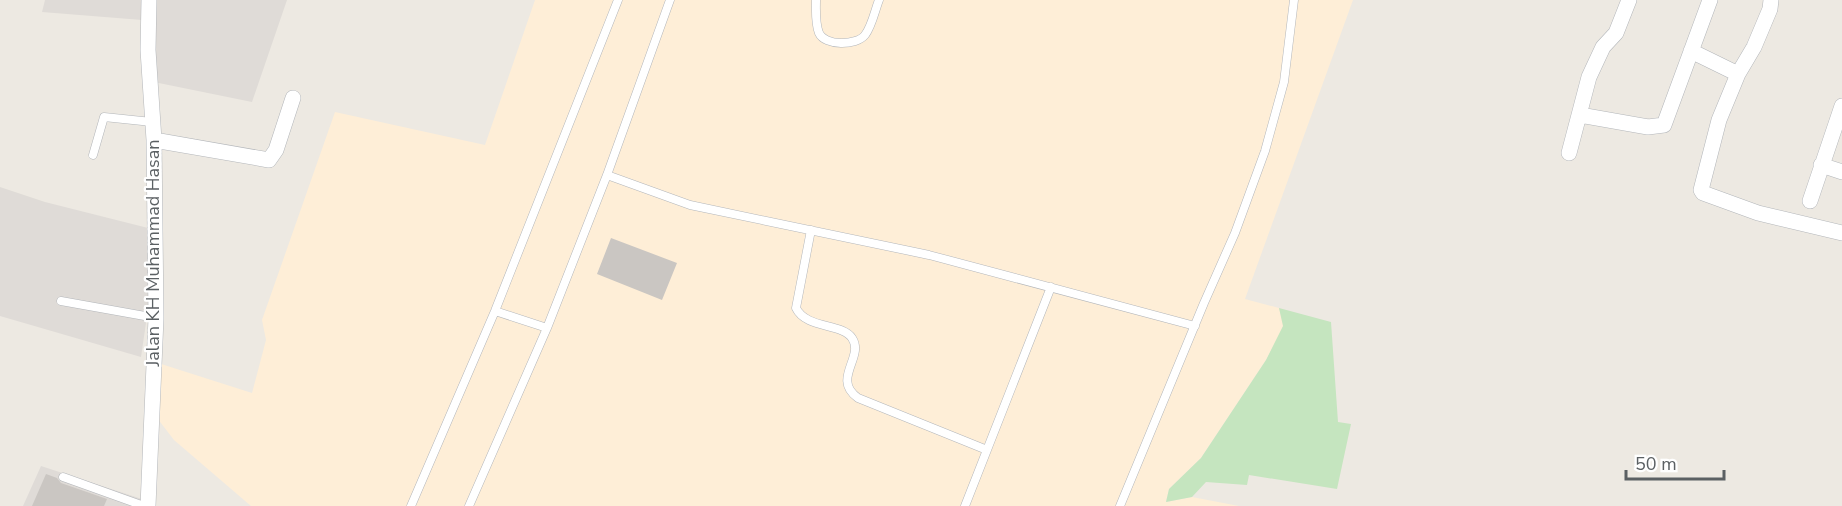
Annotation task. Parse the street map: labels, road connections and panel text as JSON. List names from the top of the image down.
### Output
{
  "streets": {
    "street": ["Jalan KH Muhammad Hasan"]
  },
  "scale_bar": "50 m"
}
